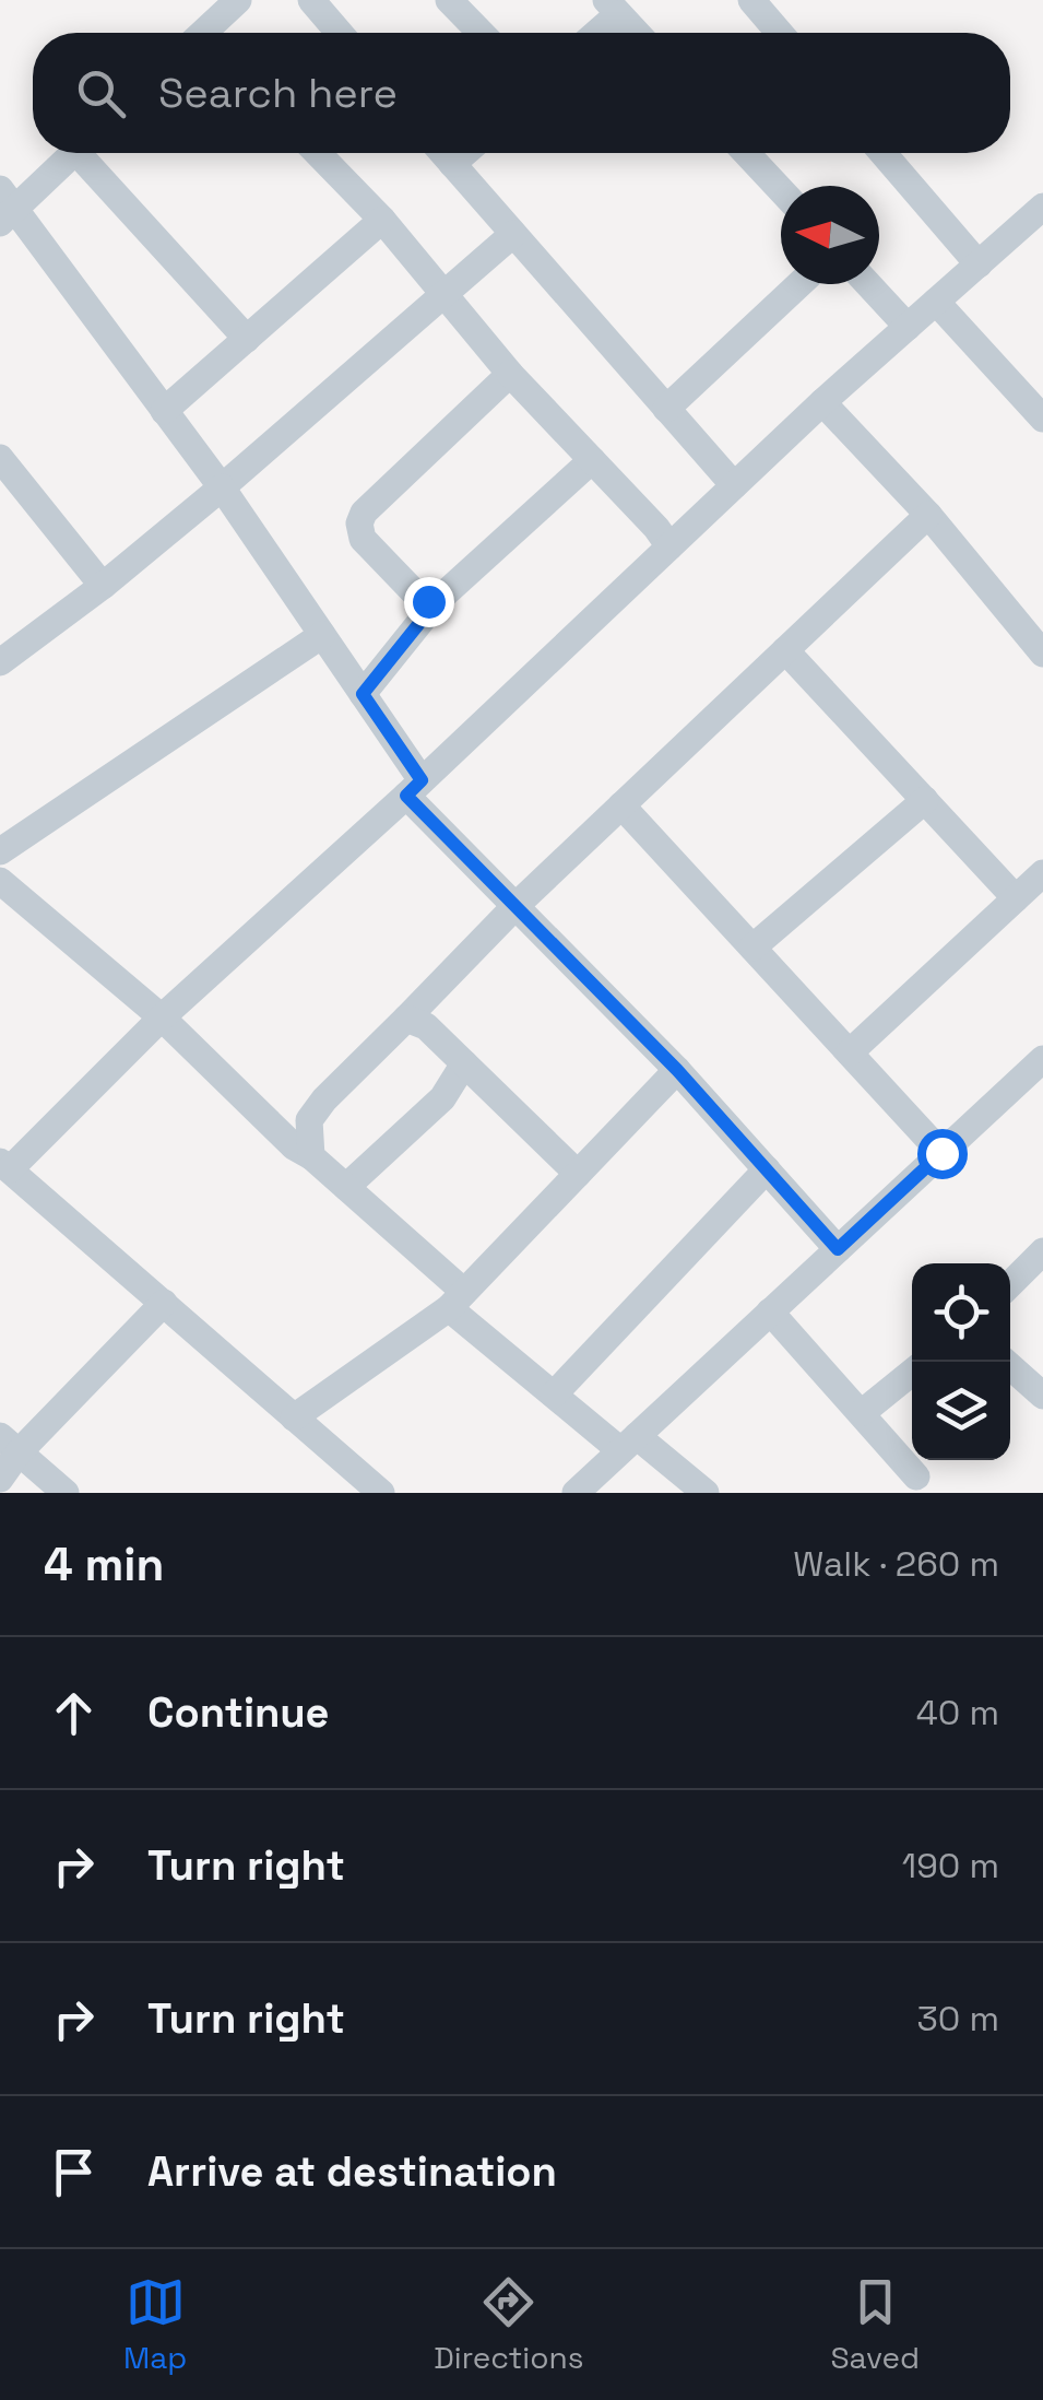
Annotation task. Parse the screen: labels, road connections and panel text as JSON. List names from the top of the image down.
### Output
{
  "north": "left",
  "page": {
    "search": "Search here",
    "heading": ["4 min", "Walk · 260 m"],
    "list": [
      ["Continue", "40 m"],
      ["Turn right", "190 m"],
      ["Turn right", "30 m"],
      "Arrive at destination"
    ],
    "nav": ["Map", "Directions", "Saved"]
  }
}
